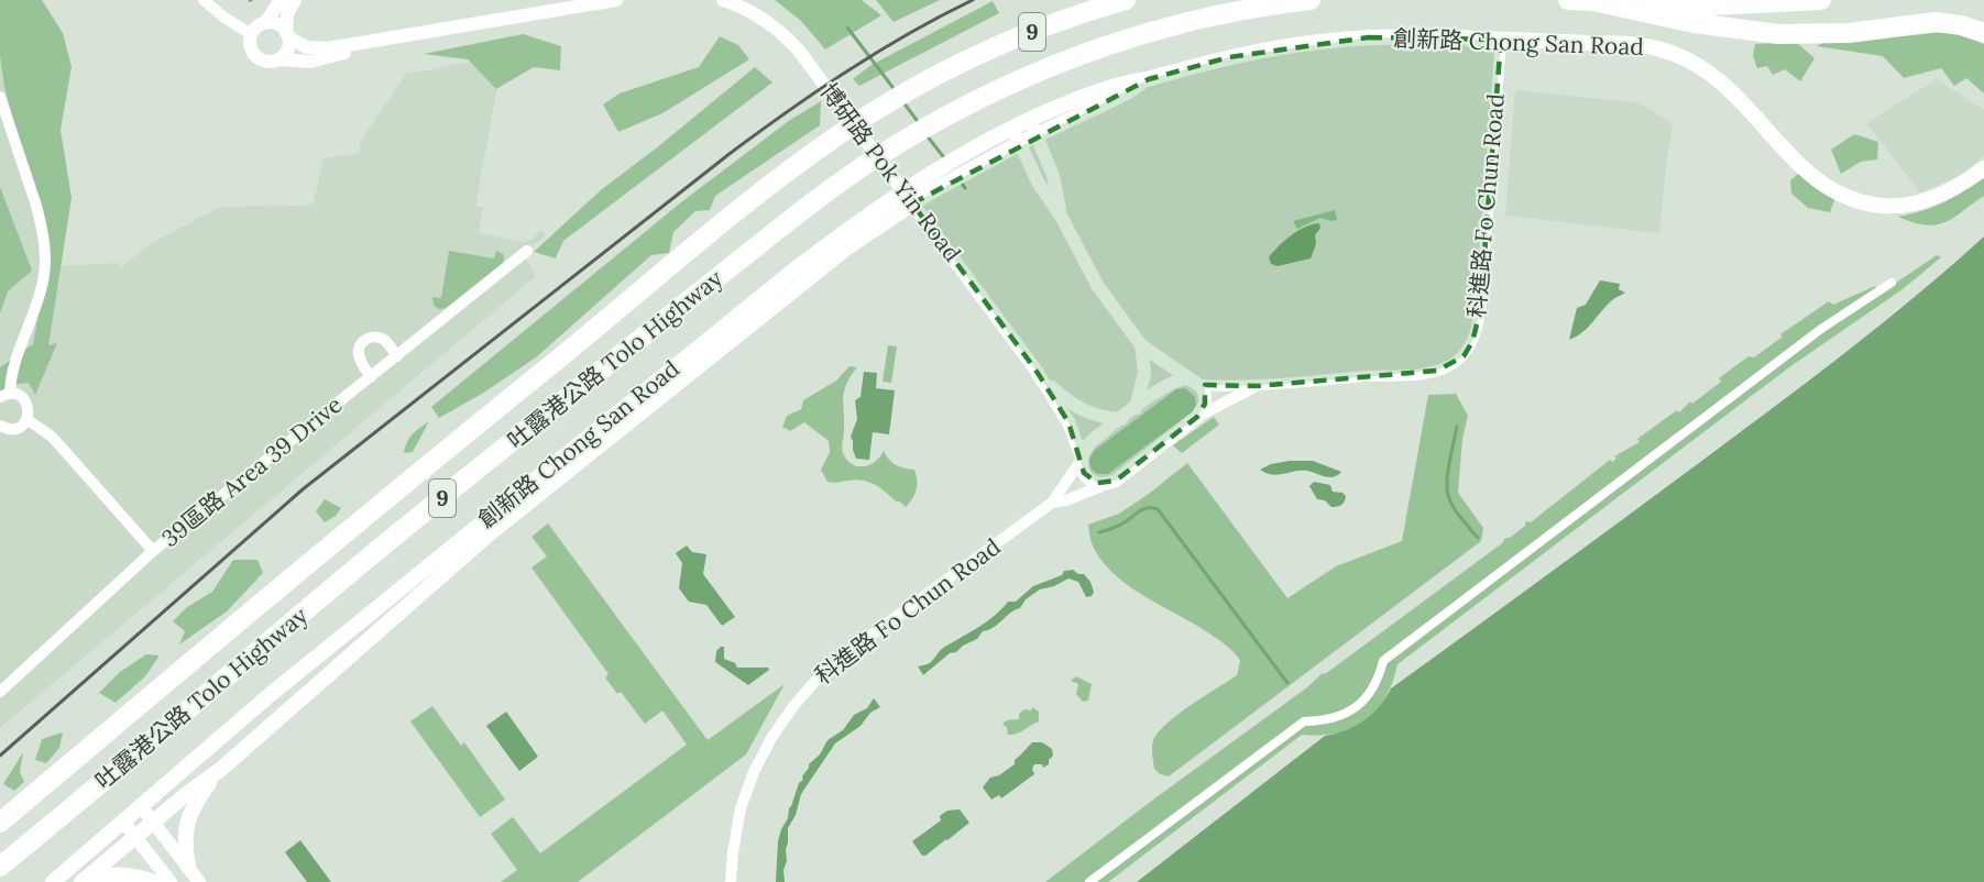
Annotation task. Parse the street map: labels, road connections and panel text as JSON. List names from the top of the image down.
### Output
{
  "streets": {
    "highway": ["9", "吐露港公路 Tolo Highway"],
    "main road": ["創新路 Chong San Road"],
    "street": ["博研路 Pok Yin Road", "科進路 Fo Chun Road", "39區路 Area 39 Drive"]
  },
  "crossings": [
    ["創新路 Chong San Road", "科進路 Fo Chun Road"],
    ["博研路 Pok Yin Road", "科進路 Fo Chun Road"]
  ]
}
